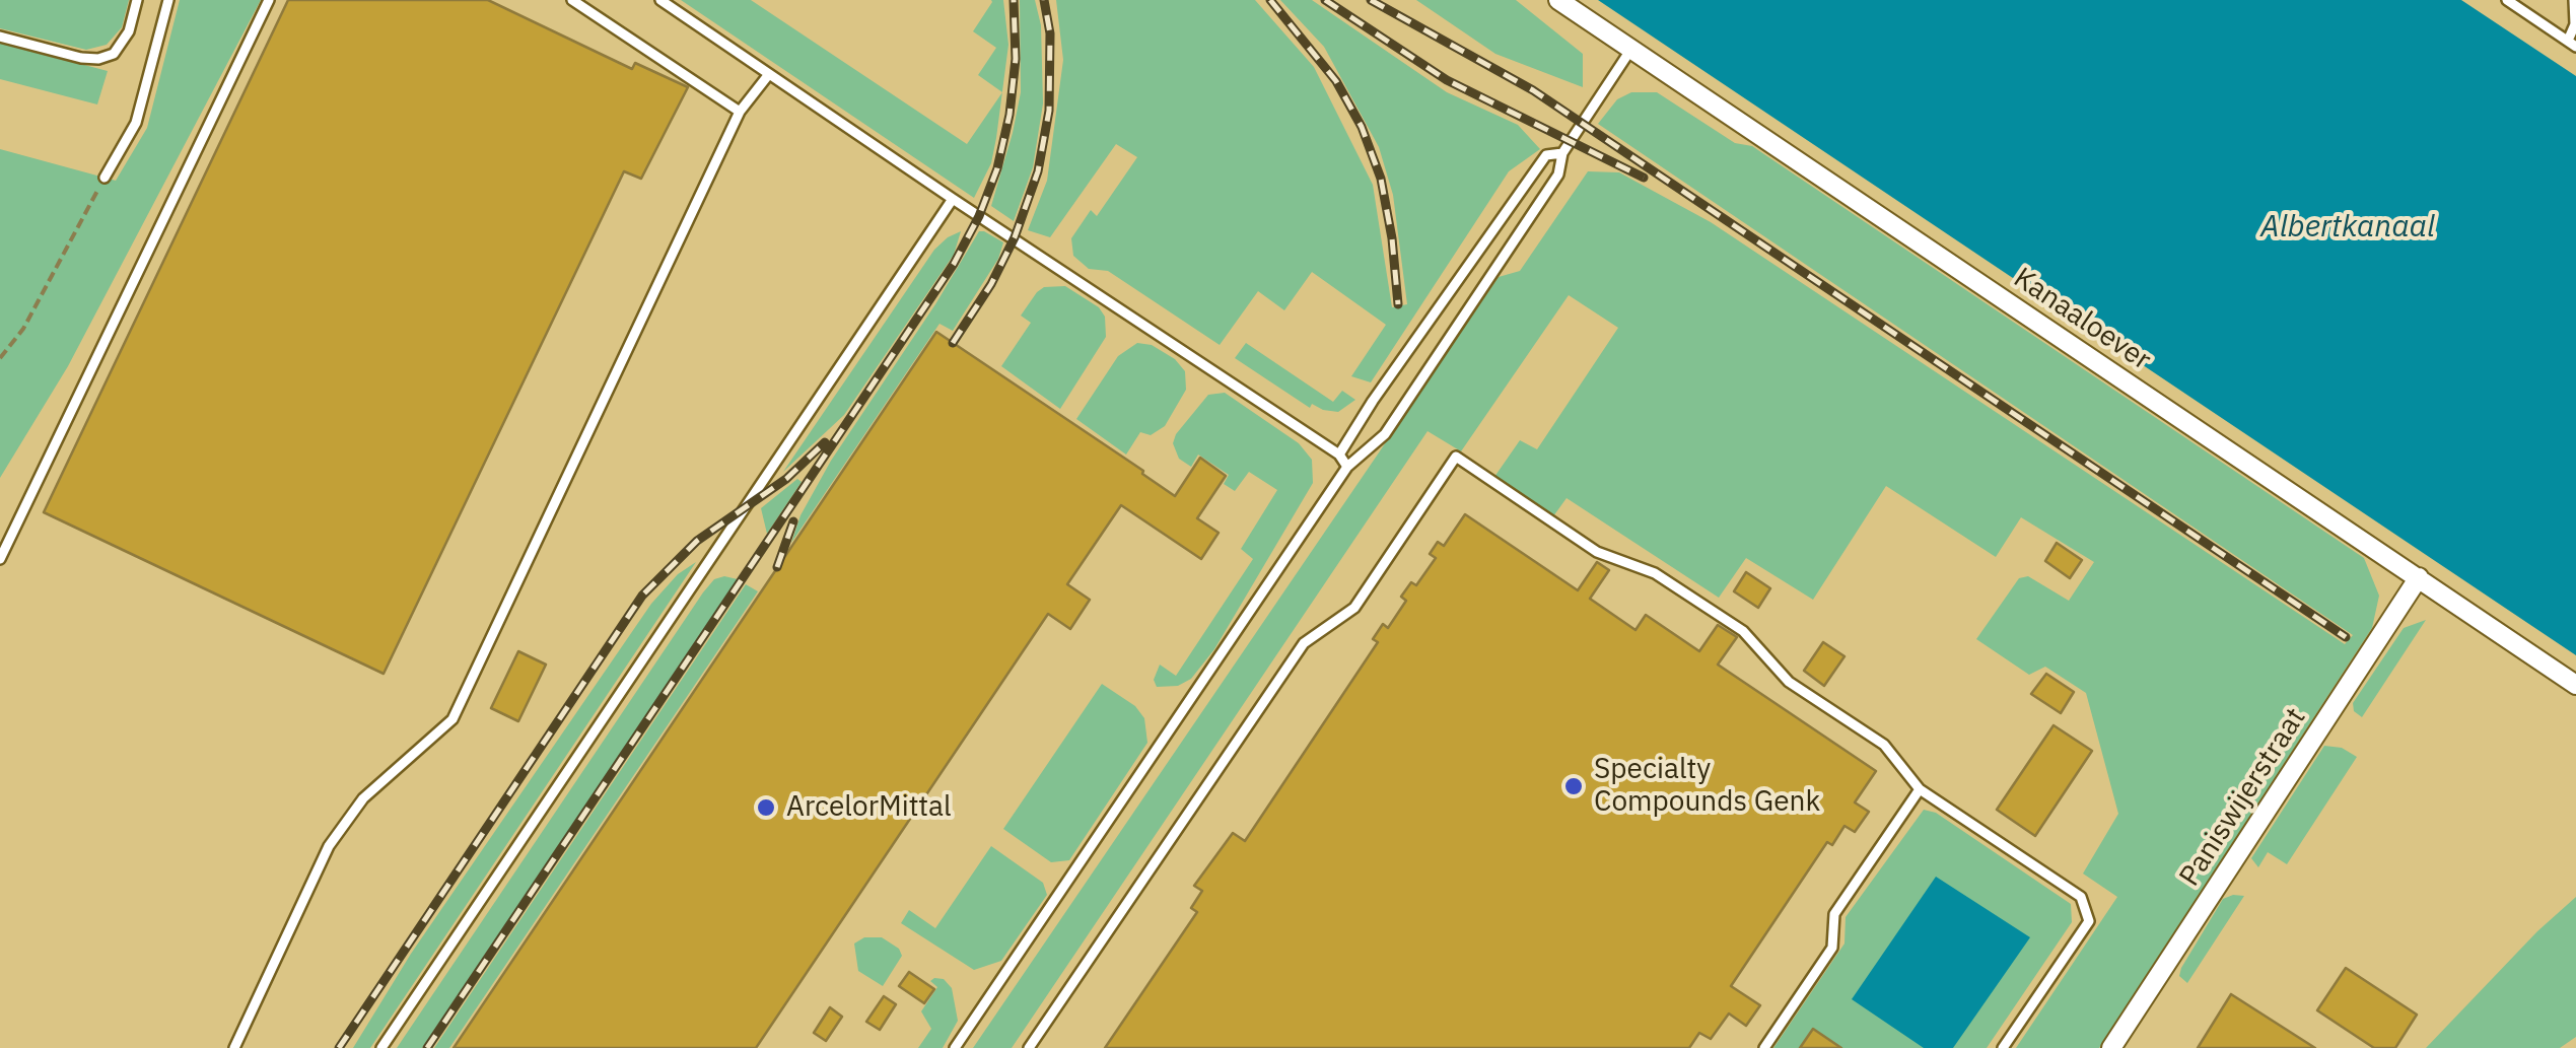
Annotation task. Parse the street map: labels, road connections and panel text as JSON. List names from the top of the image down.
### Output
{
  "streets": {
    "street": ["Kanaaloever", "Paniswijerstraat"]
  },
  "crossings": [
    ["Kanaaloever", "Paniswijerstraat"]
  ],
  "water": ["Albertkanaal"],
  "places": ["Specialty Compounds Genk", "ArcelorMittal"]
}
